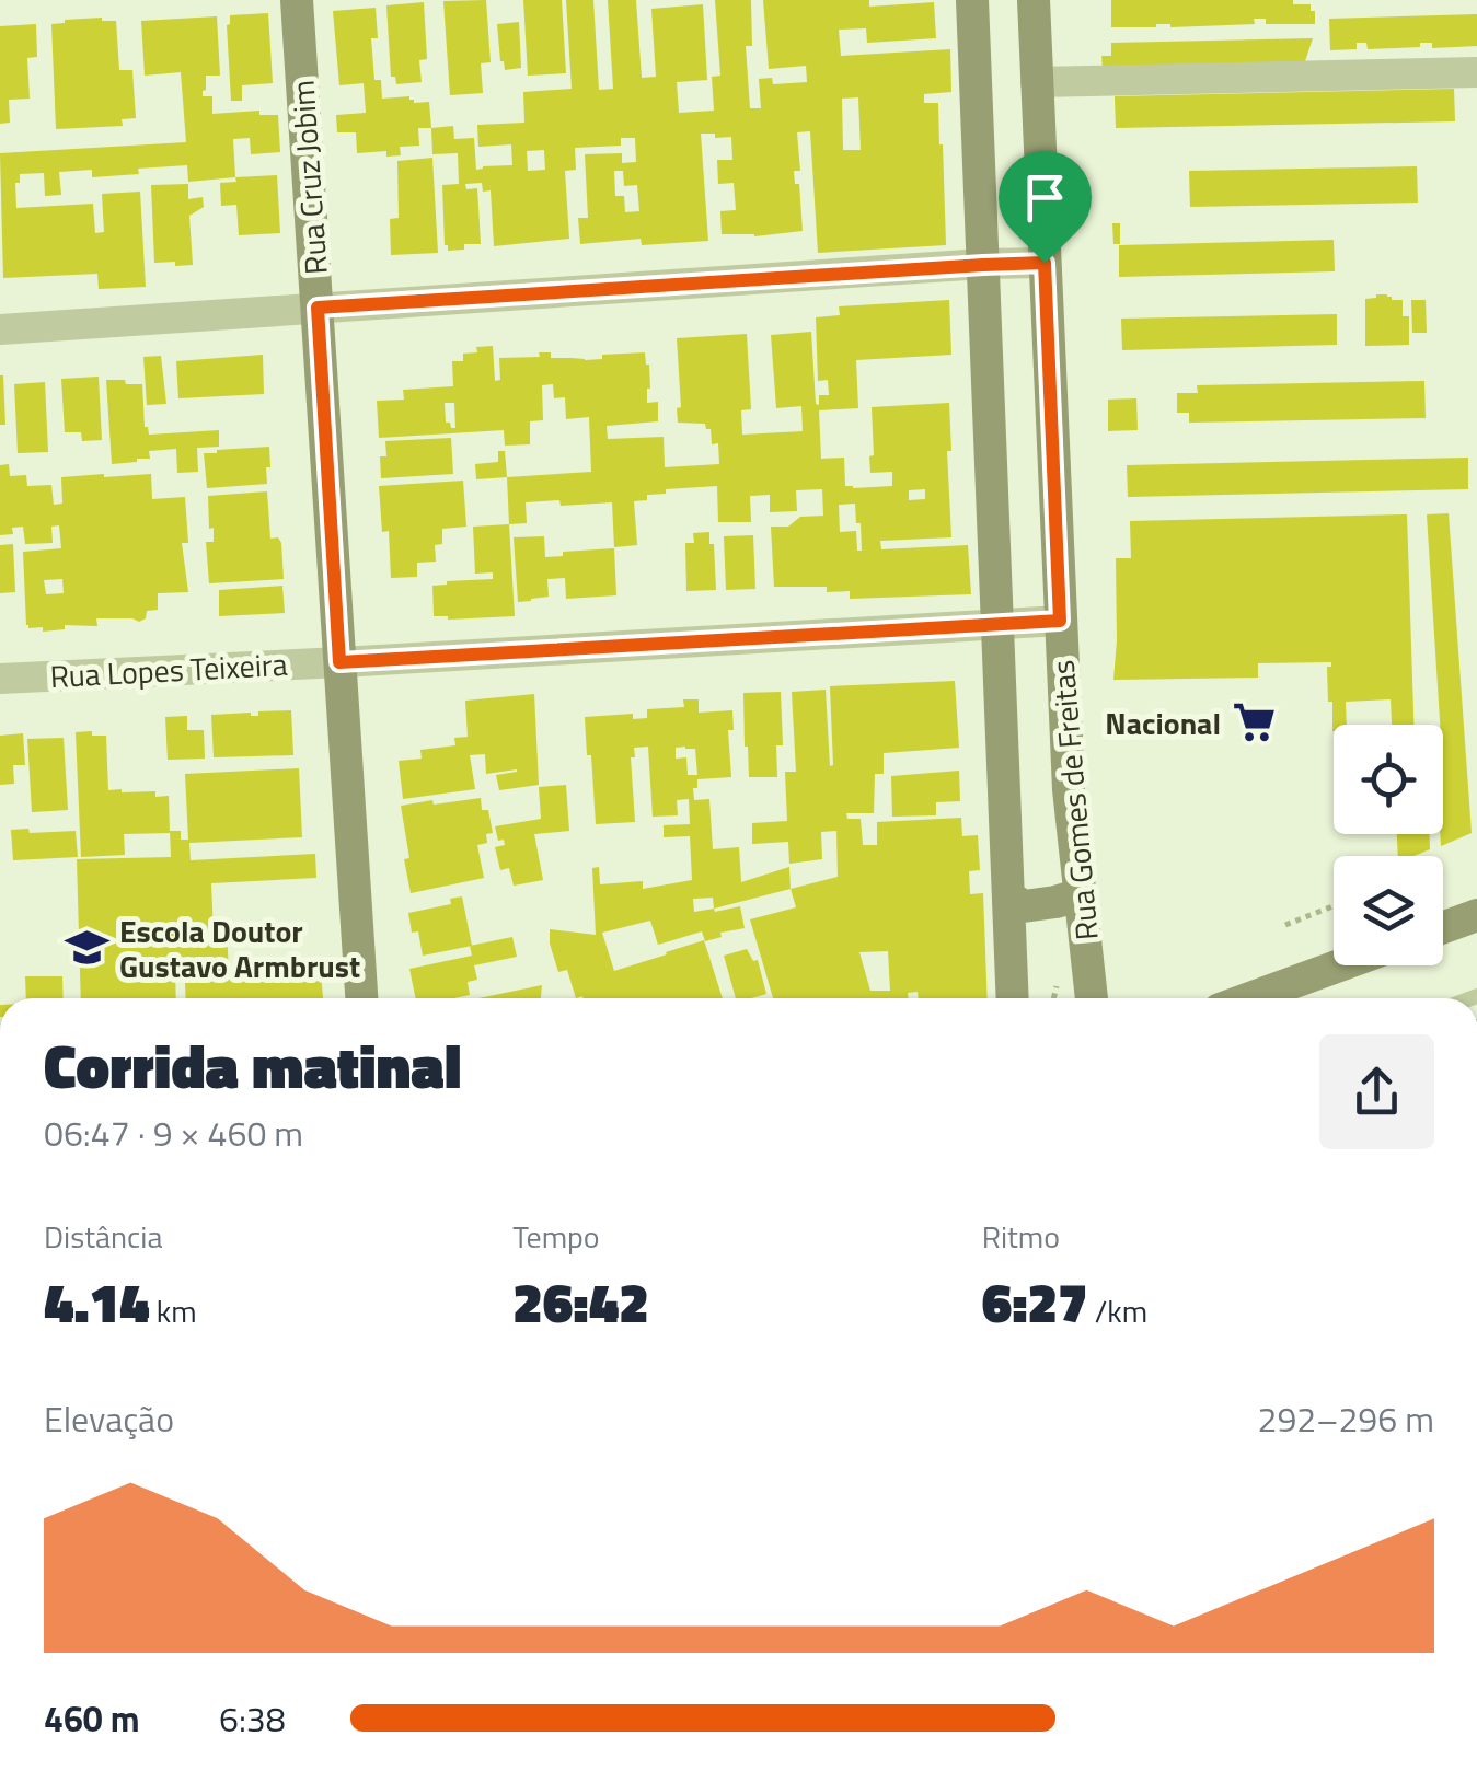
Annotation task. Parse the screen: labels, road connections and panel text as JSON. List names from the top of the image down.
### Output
{
  "streets": {
    "street": ["Rua Cruz Jobim", "Rua Lopes Teixeira", "Rua Gomes de Freitas"]
  },
  "crossings": [
    ["Rua Cruz Jobim", "Rua Lopes Teixeira"],
    ["Rua Lopes Teixeira", "Rua Gomes de Freitas"]
  ],
  "places": {
    "supermarket": ["Nacional"],
    "school or university": ["Escola Doutor Gustavo Armbrust"]
  },
  "page": {
    "heading": ["Corrida matinal", "06:47 · 9 × 460 m"],
    "stats": [
      ["Distância", "4.14 km"],
      ["Tempo", "26:42"],
      ["Ritmo", "6:27 /km"]
    ],
    "chart": ["Elevação", "292–296 m"],
    "list": [
      {
        "name": "460 m",
        "note": "6:38"
      }
    ]
  }
}
